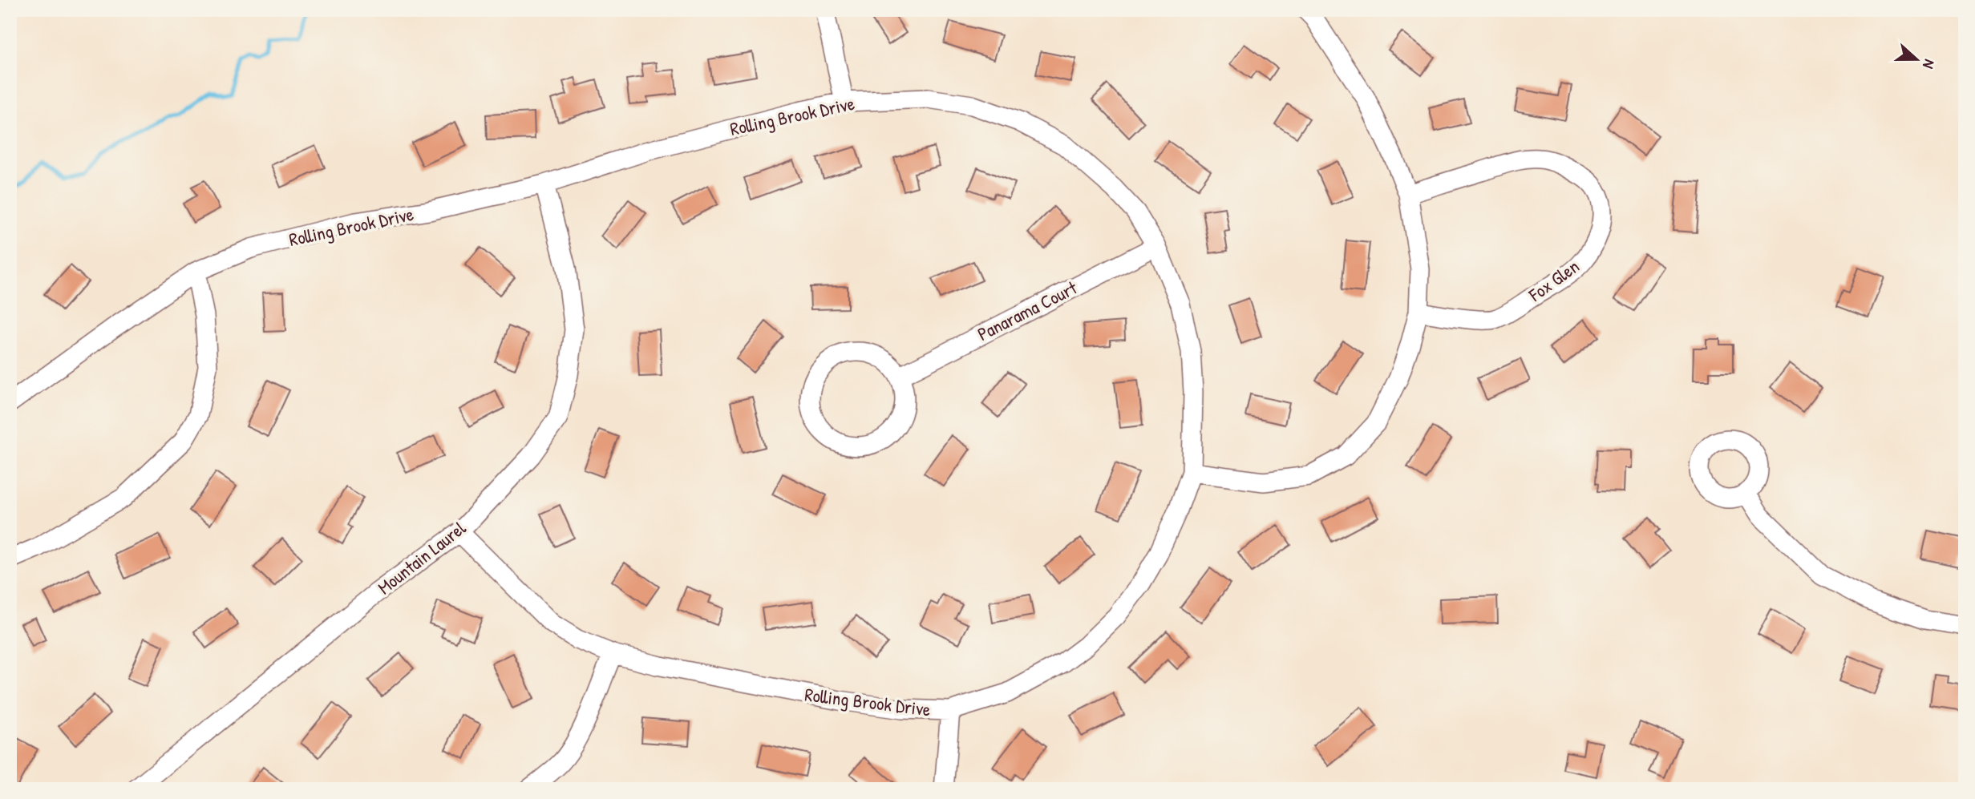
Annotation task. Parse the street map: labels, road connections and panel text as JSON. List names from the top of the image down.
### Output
{
  "streets": {
    "street": [
      "Rolling Brook Drive",
      "Fox Glen",
      "Panarama Court",
      "Mountain Laurel"
    ]
  },
  "crossings": [
    ["Rolling Brook Drive", "Panarama Court"],
    ["Rolling Brook Drive", "Mountain Laurel"]
  ],
  "north": "right"
}
